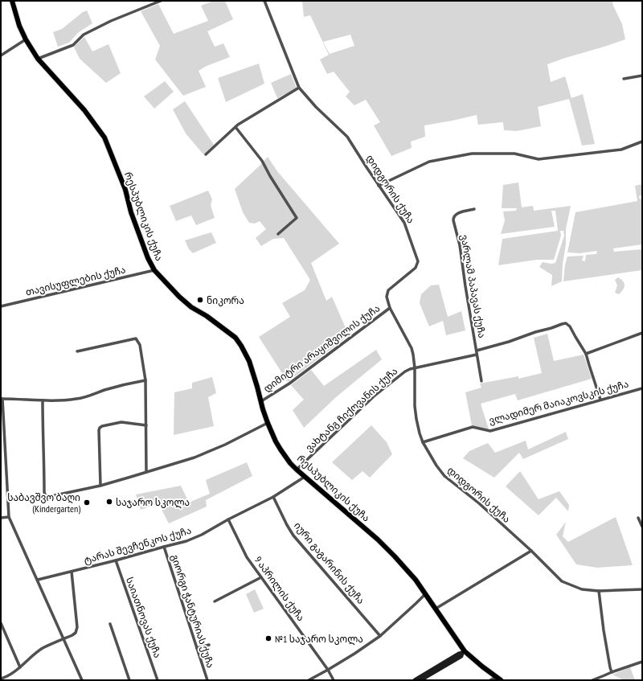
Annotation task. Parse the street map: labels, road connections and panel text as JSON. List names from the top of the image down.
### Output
{
  "streets": {
    "main road": ["რესპუბლიკის ქუჩა"],
    "street": [
      "დიდგორის ქუჩა",
      "თავისუფლების ქუჩა",
      "ვარლამ პაპავას ქუჩა",
      "დიმიტრი არაყიშვილის ქუჩა",
      "ვლადიმერ მაიაკოვსკის ქუჩა",
      "ვახტანგ ჩიქოვანის ქუჩა",
      "ტარას შევჩენკოს ქუჩა",
      "იური გაგარინის ქუჩა",
      "9 აპრილის ქუჩა",
      "გიორგი ჭანტურიას ქუჩა",
      "საიათნოვას ქუჩა"
    ]
  },
  "crossings": [
    ["დიდგორის ქუჩა", "დიმიტრი არაყიშვილის ქუჩა"],
    ["დიდგორის ქუჩა", "ვლადიმერ მაიაკოვსკის ქუჩა"],
    ["დიდგორის ქუჩა", "ვახტანგ ჩიქოვანის ქუჩა"],
    ["რესპუბლიკის ქუჩა", "თავისუფლების ქუჩა"],
    ["რესპუბლიკის ქუჩა", "დიმიტრი არაყიშვილის ქუჩა"],
    ["რესპუბლიკის ქუჩა", "ვახტანგ ჩიქოვანის ქუჩა"],
    ["რესპუბლიკის ქუჩა", "ტარას შევჩენკოს ქუჩა"],
    ["ვარლამ პაპავას ქუჩა", "ვახტანგ ჩიქოვანის ქუჩა"],
    ["ტარას შევჩენკოს ქუჩა", "იური გაგარინის ქუჩა"],
    ["ტარას შევჩენკოს ქუჩა", "9 აპრილის ქუჩა"],
    ["ტარას შევჩენკოს ქუჩა", "გიორგი ჭანტურიას ქუჩა"],
    ["ტარას შევჩენკოს ქუჩა", "საიათნოვას ქუჩა"]
  ],
  "places": [
    "ნიკორა",
    "საჯარო სკოლა",
    "საბავშვო ბაღი (Kindergarten)",
    "№1 საჯარო სკოლა"
  ]
}
